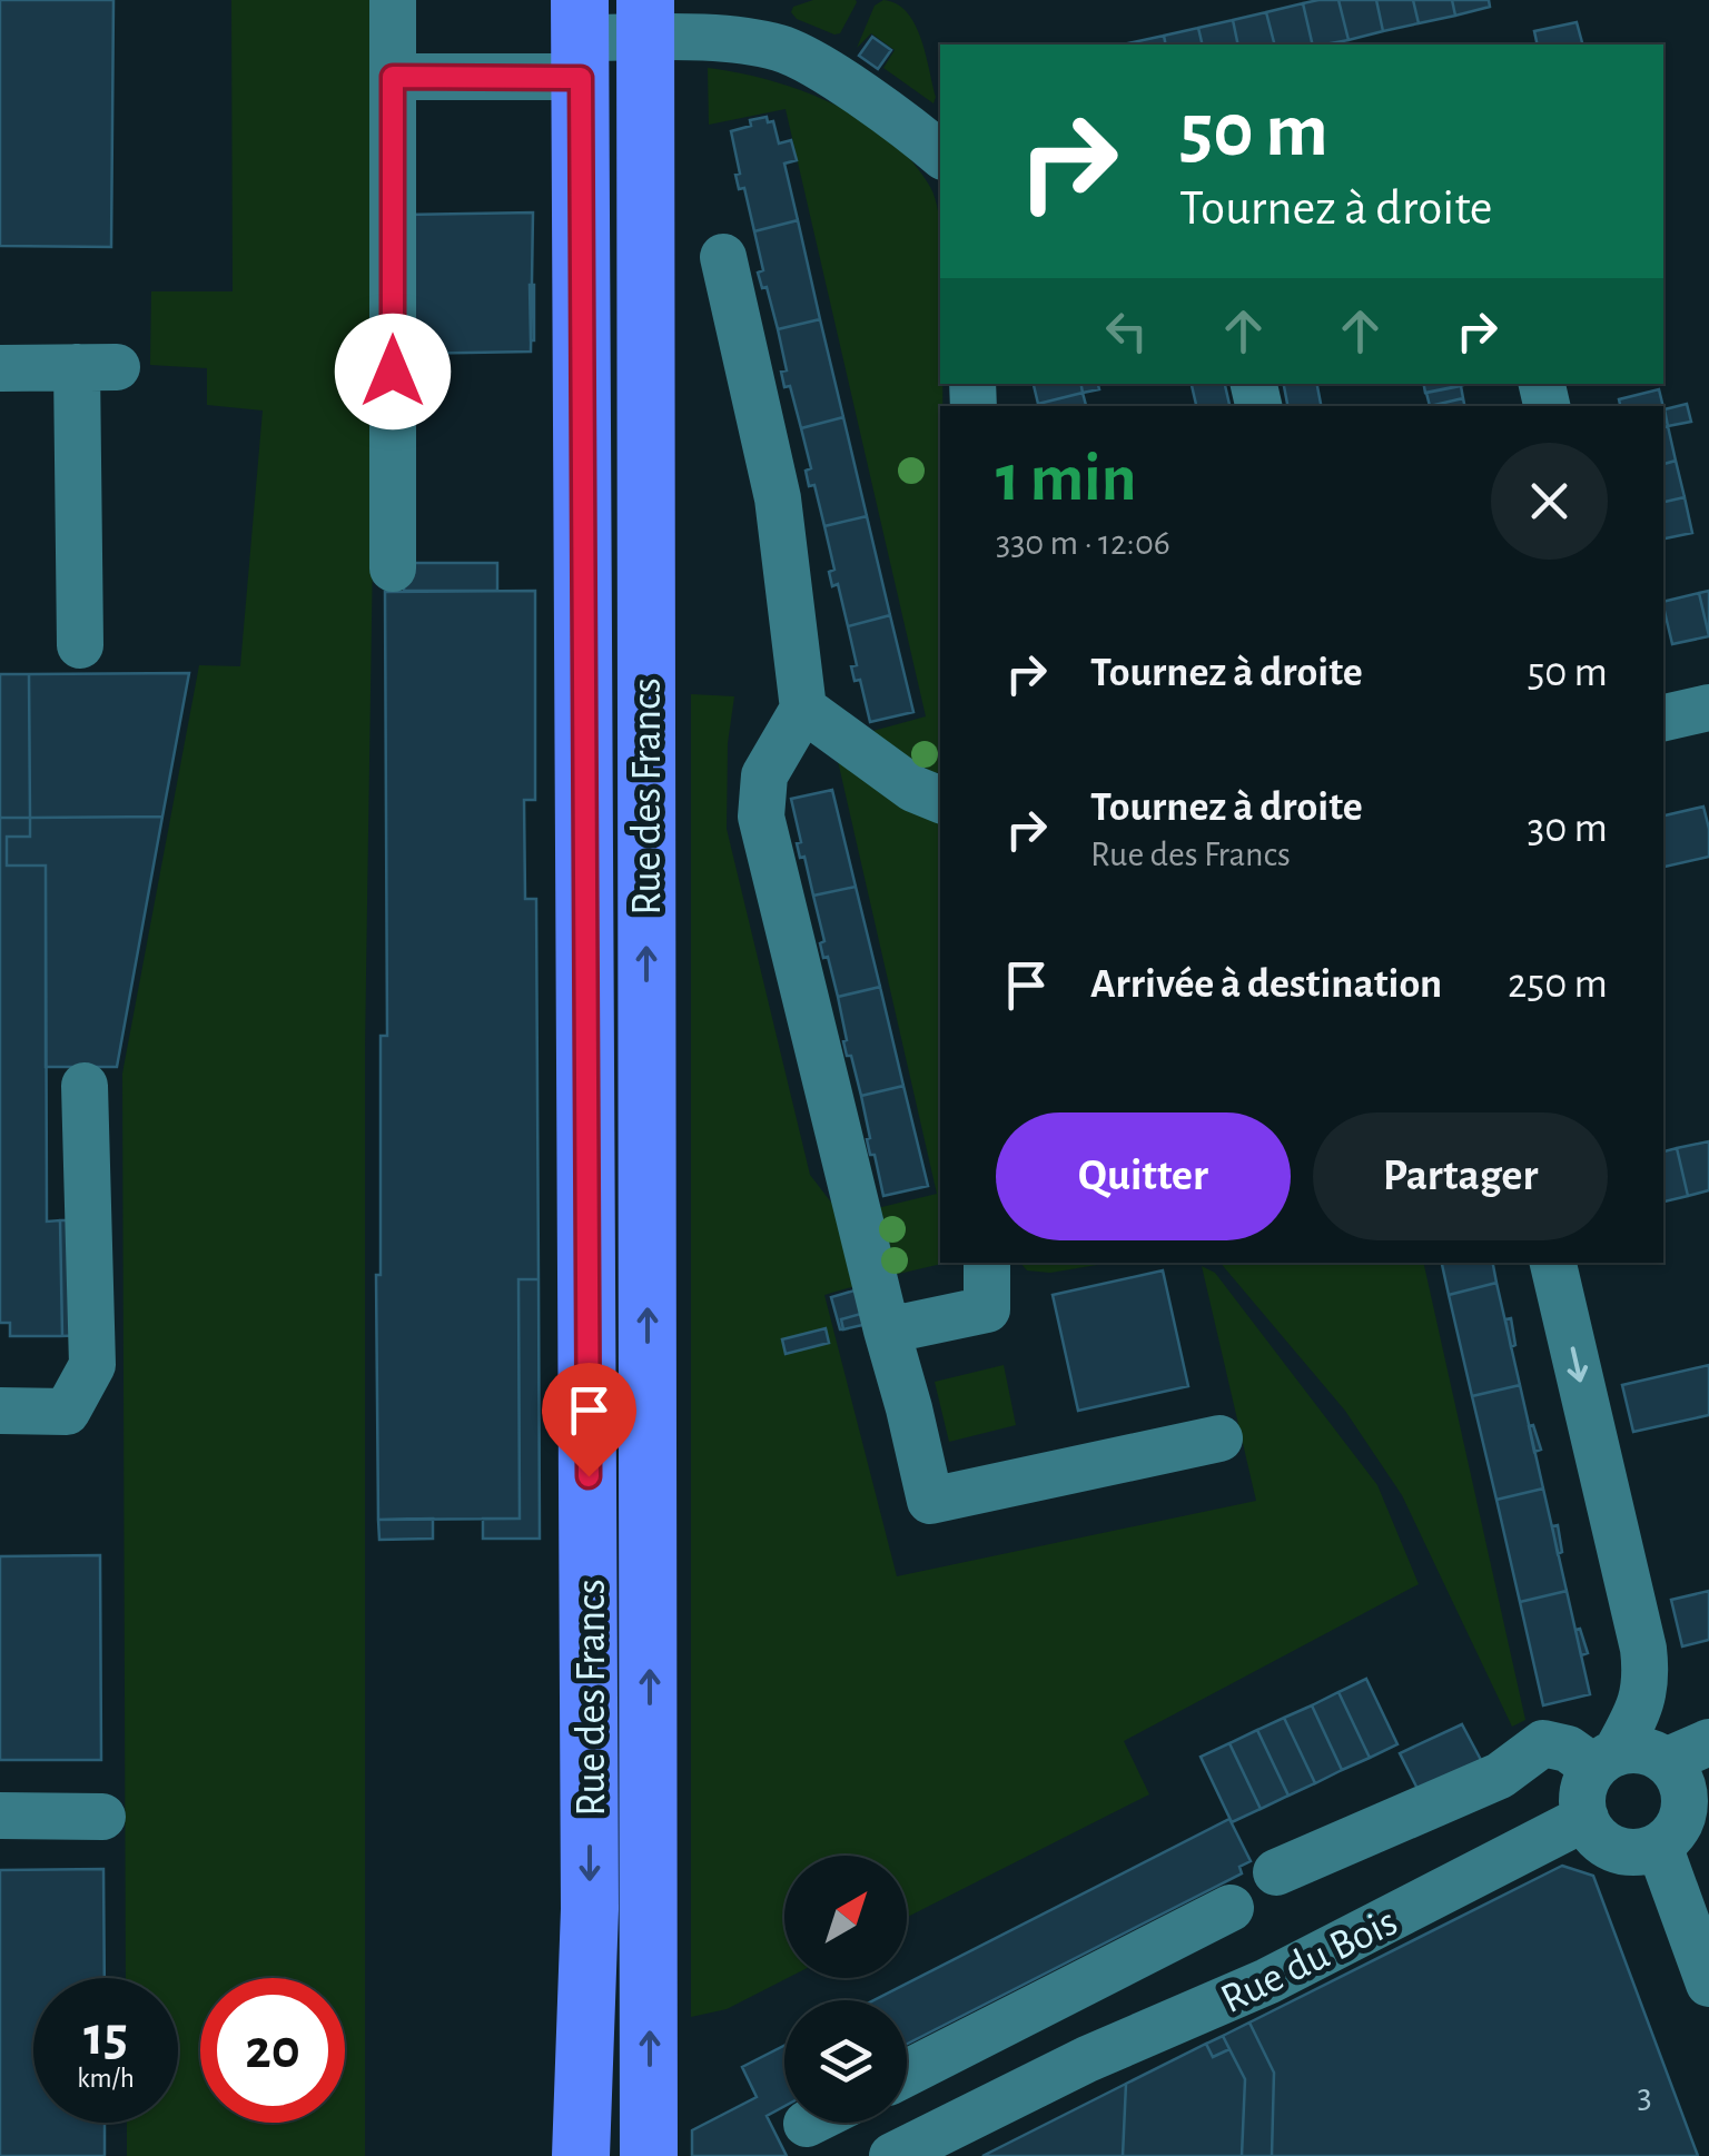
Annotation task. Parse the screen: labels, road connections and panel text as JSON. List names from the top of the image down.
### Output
{
  "streets": {
    "main road": ["Rue des Francs"],
    "street": ["Rue du Bois"]
  },
  "house_numbers": ["3"],
  "north": "top right",
  "page": {
    "turn": ["50 m", "Tournez à droite"],
    "heading": ["1 min", "330 m · 12:06"],
    "list": [
      {
        "name": "Tournez à droite",
        "value": "50 m"
      },
      {
        "name": "Tournez à droite",
        "note": "Rue des Francs",
        "value": "30 m"
      },
      {
        "name": "Arrivée à destination",
        "value": "250 m"
      }
    ],
    "buttons": ["Quitter", "Partager"],
    "speed": "15 km/h",
    "limit": "20"
  }
}
